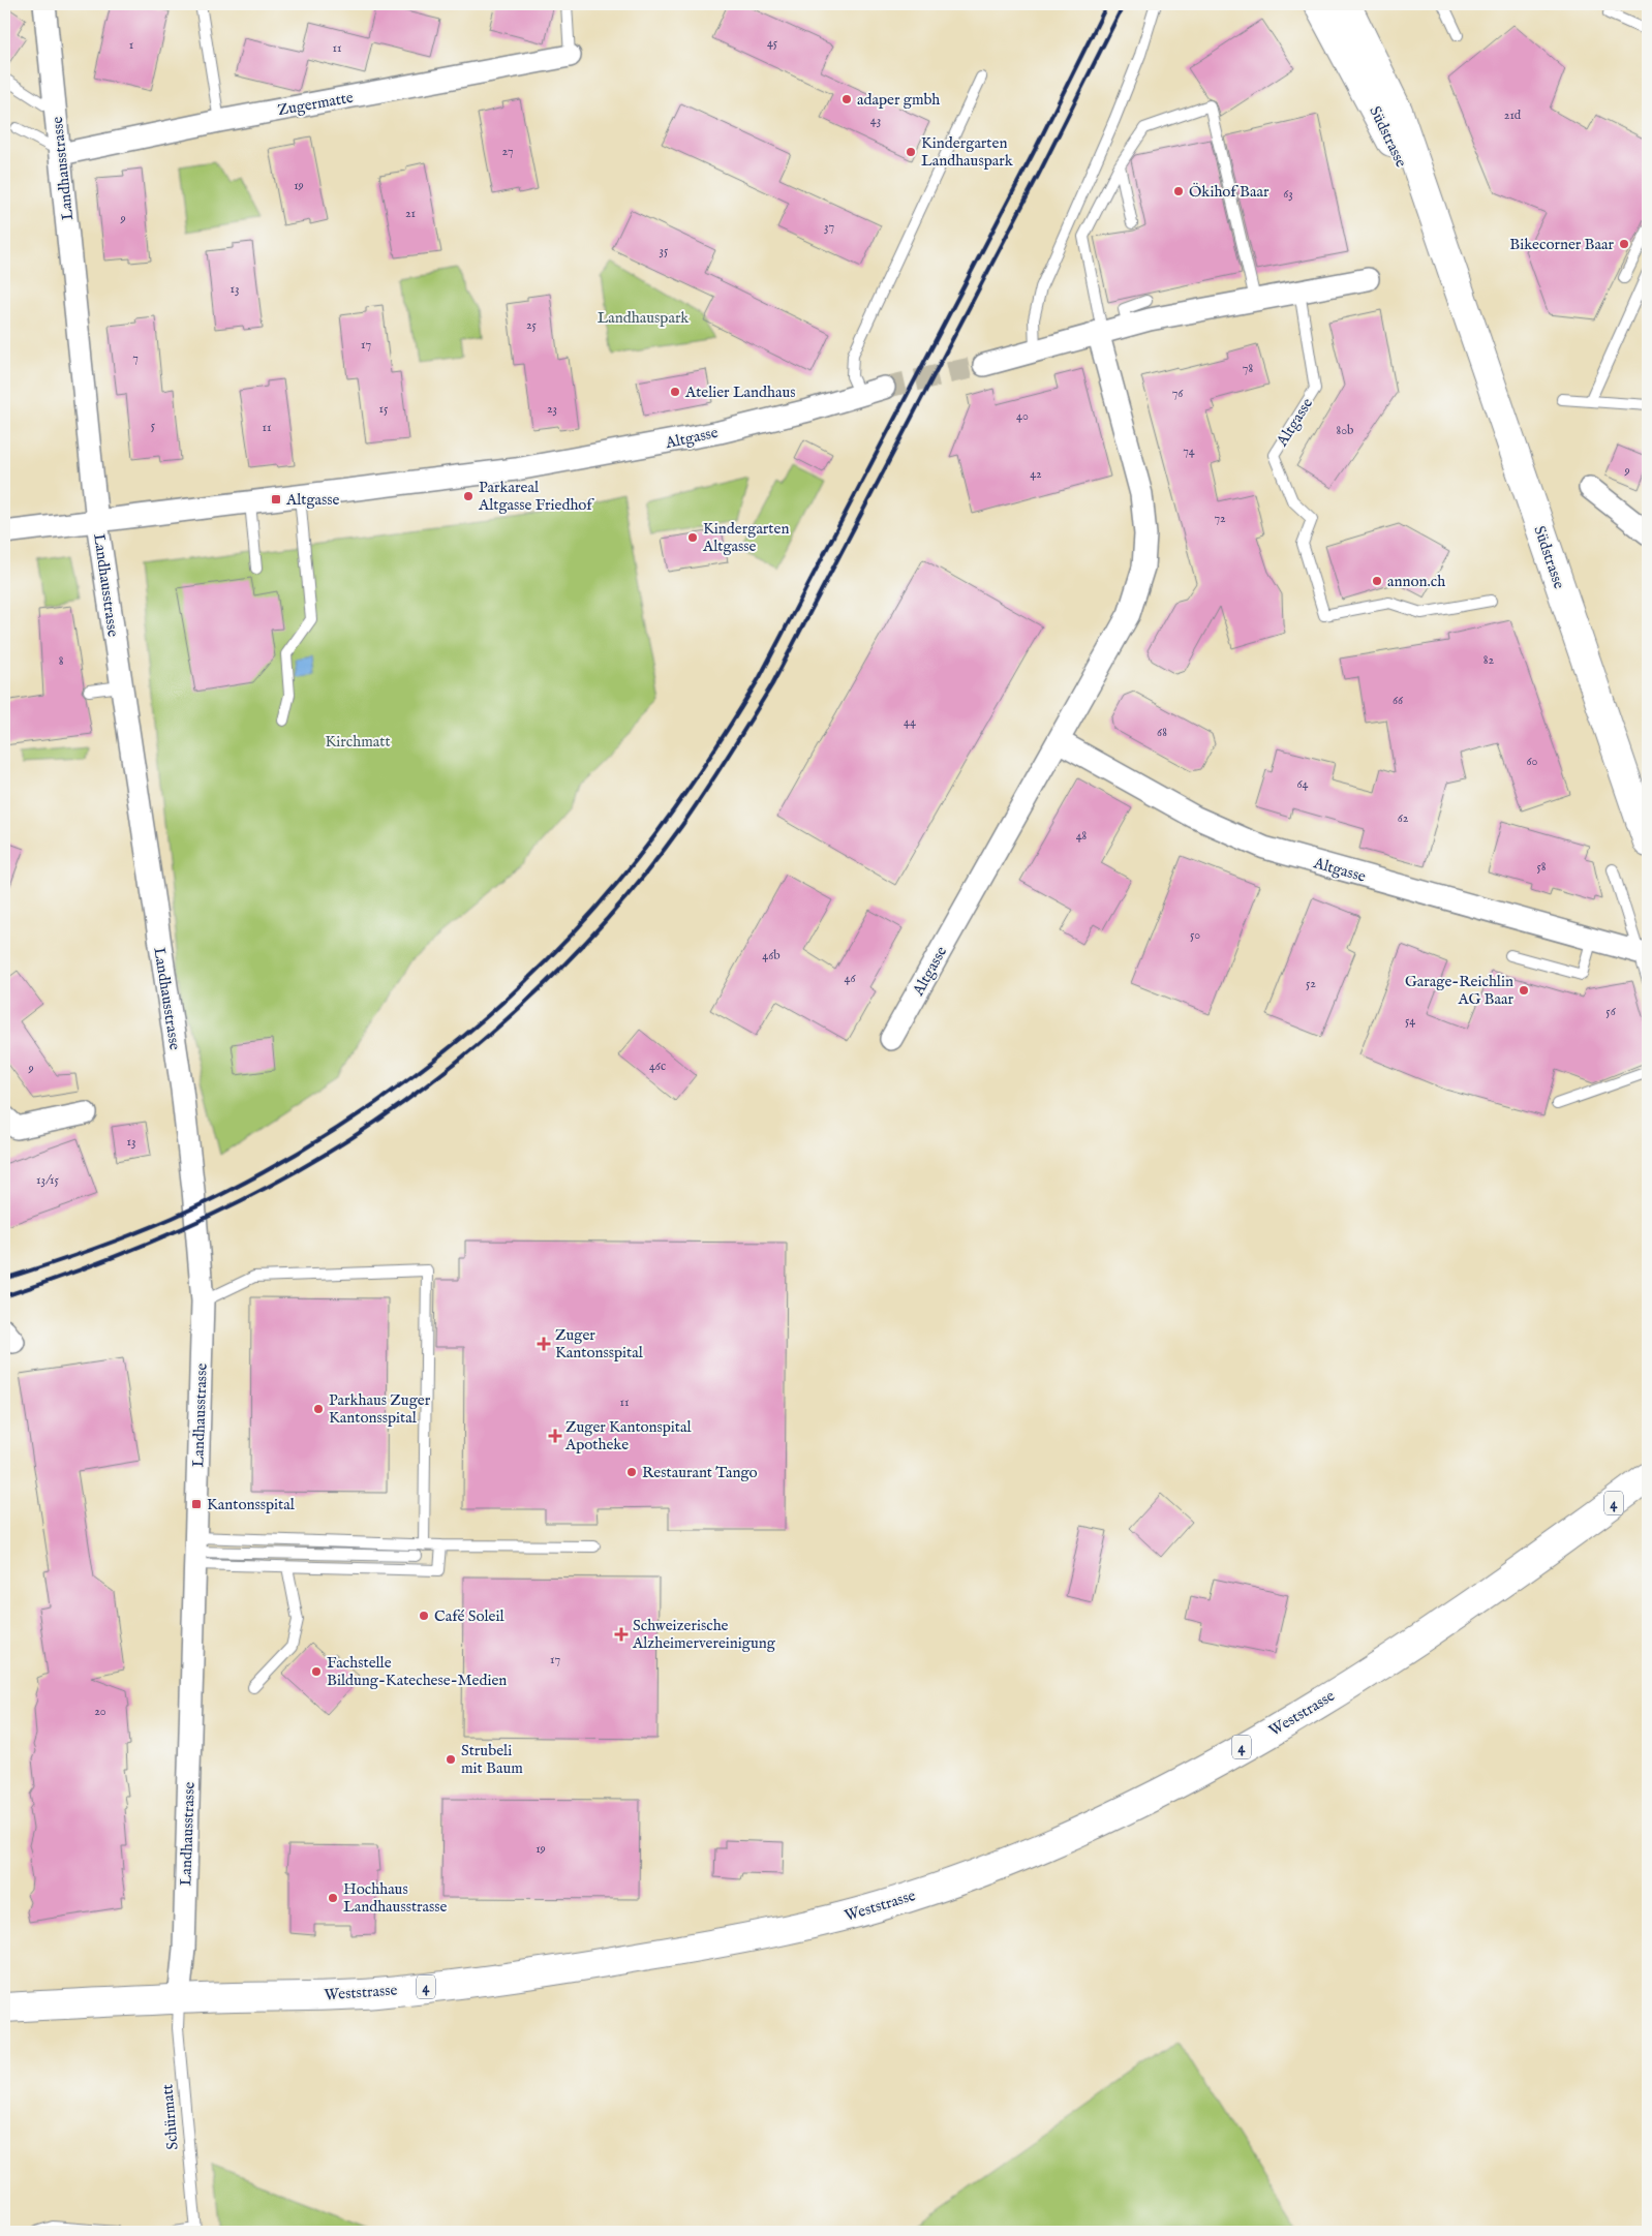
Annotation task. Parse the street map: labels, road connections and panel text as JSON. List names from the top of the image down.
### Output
{
  "streets": {
    "main road": ["Südstrasse", "4", "Weststrasse"],
    "street": ["Zugermatte", "Landhausstrasse", "Altgasse"],
    "lane": ["Schürmatt"]
  },
  "crossings": [
    ["Zugermatte", "Landhausstrasse"],
    ["Landhausstrasse", "Altgasse"],
    ["Landhausstrasse", "Weststrasse"],
    ["Landhausstrasse", "Schürmatt"],
    ["Weststrasse", "Schürmatt"]
  ],
  "parks": ["Landhauspark", "Kirchmatt"],
  "places": {
    "other": [
      "adaper gmbh",
      "Kindergarten Landhauspark",
      "Ökihof Baar",
      "Bikecorner Baar",
      "Atelier Landhaus",
      "Parkareal Altgasse Friedhof",
      "Kindergarten Altgasse",
      "annon.ch",
      "Garage-Reichlin AG Baar",
      "Parkhaus Zuger Kantonsspital",
      "Restaurant Tango",
      "Café Soleil",
      "Fachstelle Bildung-Katechese-Medien",
      "Strubeli mit Baum",
      "Hochhaus Landhausstrasse"
    ],
    "transit": ["Altgasse", "Kantonsspital"],
    "health": ["Zuger Kantonsspital", "Zuger Kantonspital Apotheke", "Schweizerische Alzheimervereinigung"]
  },
  "house_numbers": [
    "45",
    "1",
    "11",
    "21d",
    "43",
    "27",
    "19",
    "63",
    "21",
    "9",
    "37",
    "35",
    "13",
    "25",
    "17",
    "7",
    "78",
    "76",
    "15",
    "23",
    "40",
    "5",
    "11",
    "80b",
    "74",
    "9",
    "42",
    "72",
    "82",
    "8",
    "66",
    "44",
    "68",
    "60",
    "64",
    "62",
    "48",
    "58",
    "50",
    "46b",
    "46",
    "52",
    "56",
    "54",
    "46c",
    "9",
    "13",
    "13/15",
    "11",
    "17",
    "20",
    "19"
  ]
}
